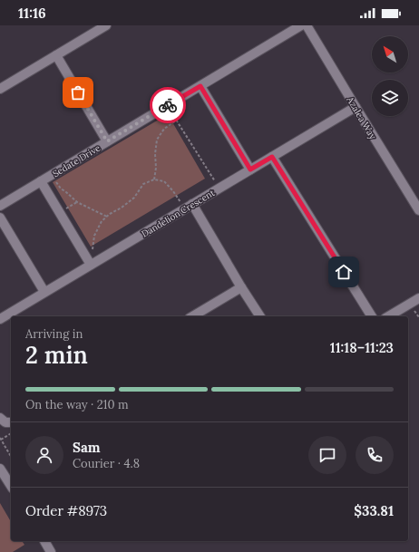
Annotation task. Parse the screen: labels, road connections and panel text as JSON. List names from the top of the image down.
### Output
{
  "streets": {
    "street": ["Azalea Way", "Sedate Drive", "Dandelion Crescent"]
  },
  "crossings": [
    ["Azalea Way", "Dandelion Crescent"]
  ],
  "north": "top left",
  "page": {
    "status": "11:16",
    "heading": ["2 min", "Arriving in", "11:18–11:23"],
    "panel": [
      "Sam",
      "Courier · 4.8",
      "Order #8973",
      "$33.81"
    ],
    "bar": "On the way · 210 m"
  }
}
